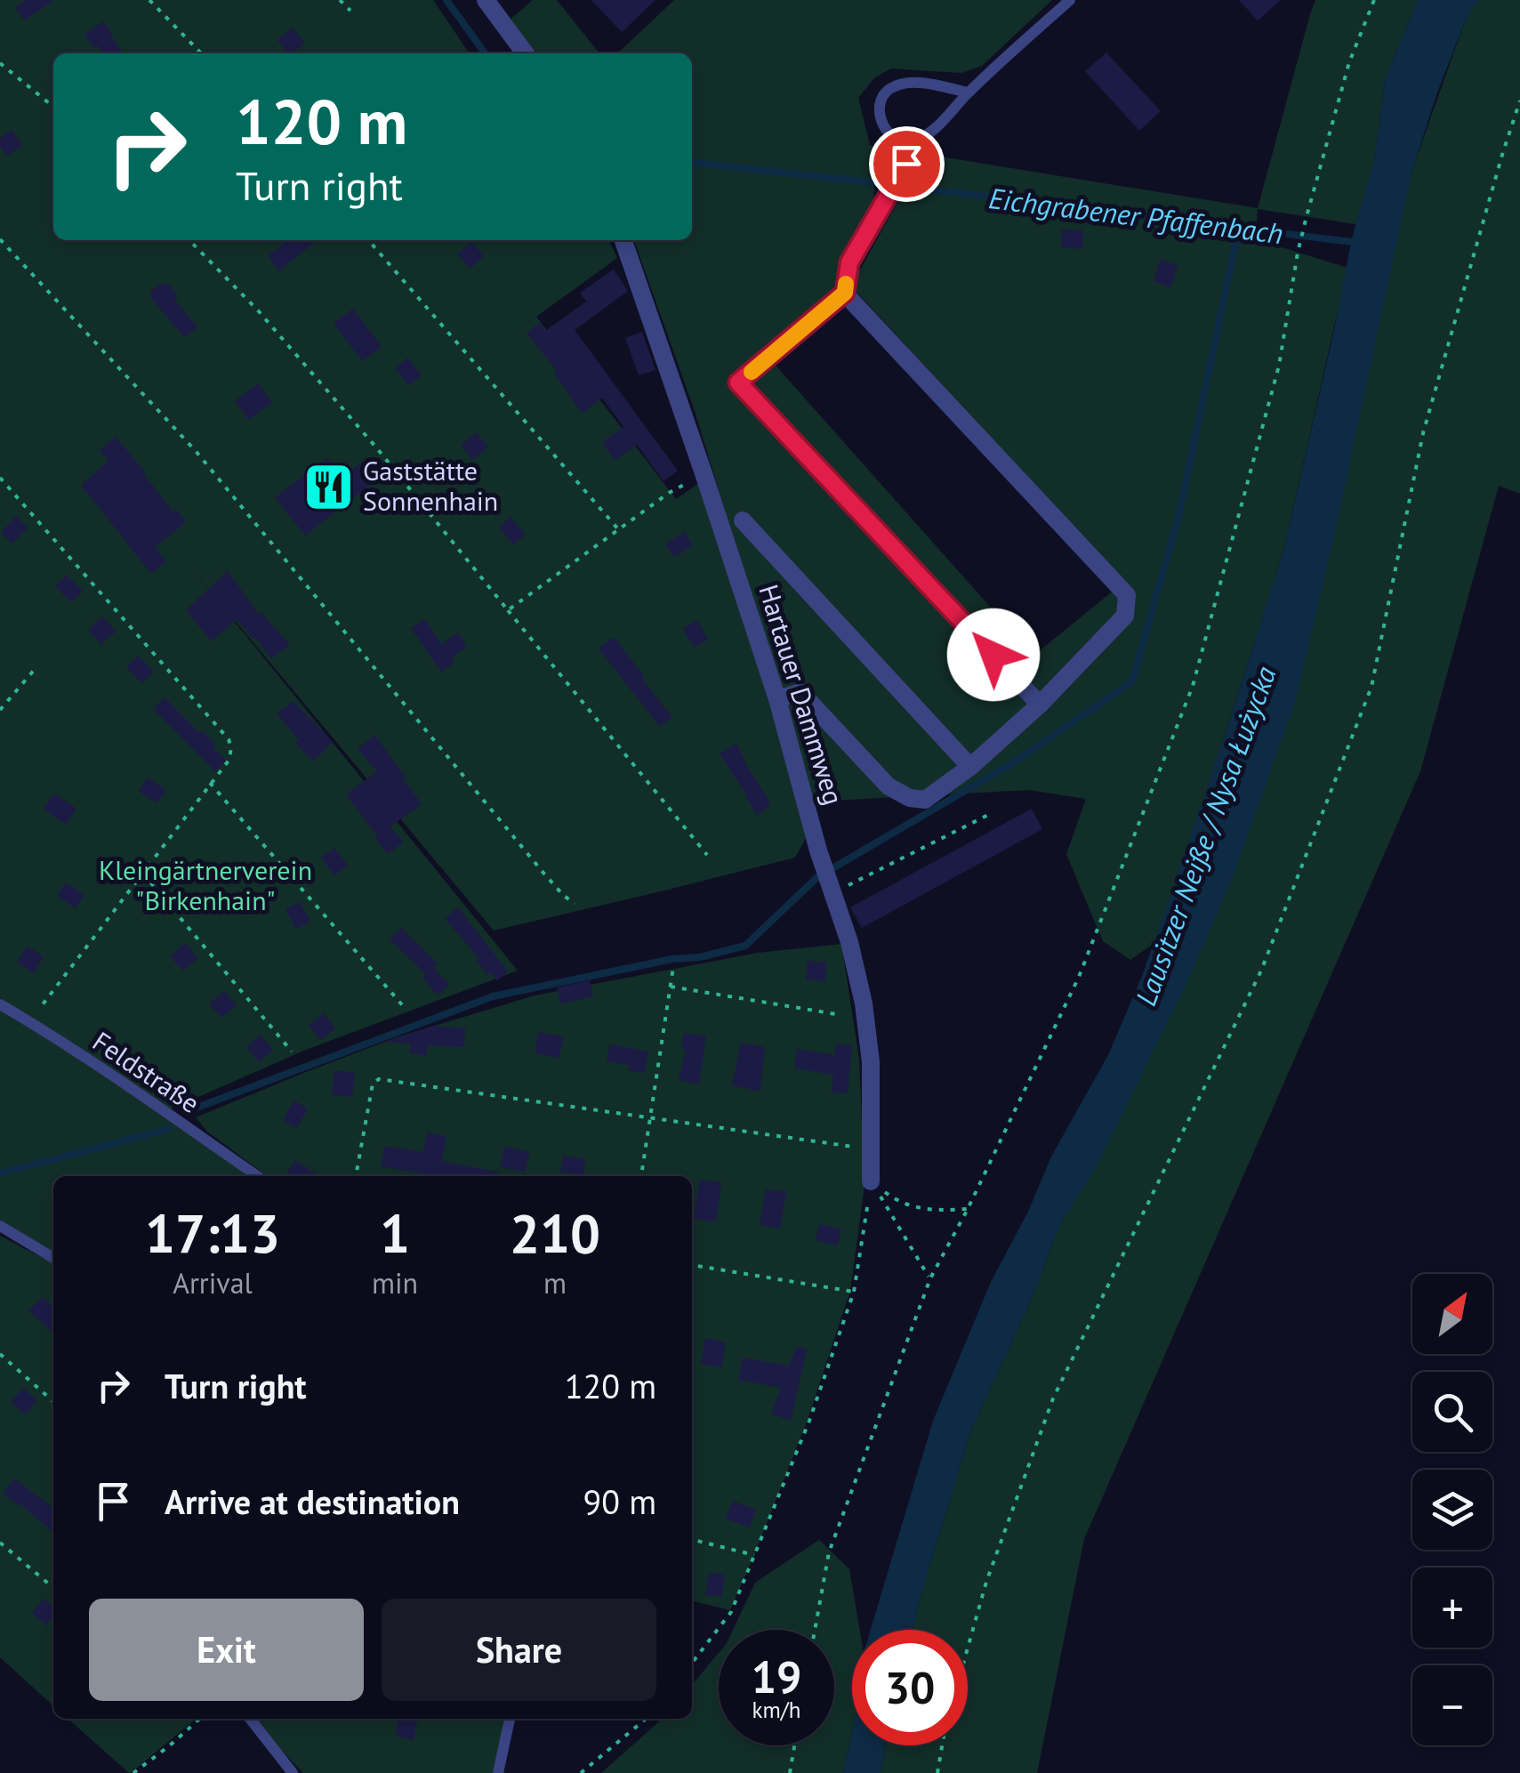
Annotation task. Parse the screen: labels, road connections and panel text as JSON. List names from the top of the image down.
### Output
{
  "streets": {
    "street": ["Hartauer Dammweg"],
    "lane": ["Feldstraße"]
  },
  "water": ["Eichgrabener Pfaffenbach", "Lausitzer Neiße / Nysa Łużycka"],
  "parks": ["Kleingärtnerverein \"Birkenhain\""],
  "places": {
    "restaurant": ["Gaststätte Sonnenhain"]
  },
  "north": "top right",
  "page": {
    "turn": ["120 m", "Turn right"],
    "eta": [
      "17:13",
      "Arrival",
      "1",
      "min",
      "210",
      "m"
    ],
    "map_buttons": ["+", "−"],
    "list": [
      {
        "name": "Turn right",
        "value": "120 m"
      },
      {
        "name": "Arrive at destination",
        "value": "90 m"
      }
    ],
    "buttons": ["Exit", "Share"],
    "speed": "19 km/h",
    "limit": "30"
  }
}
